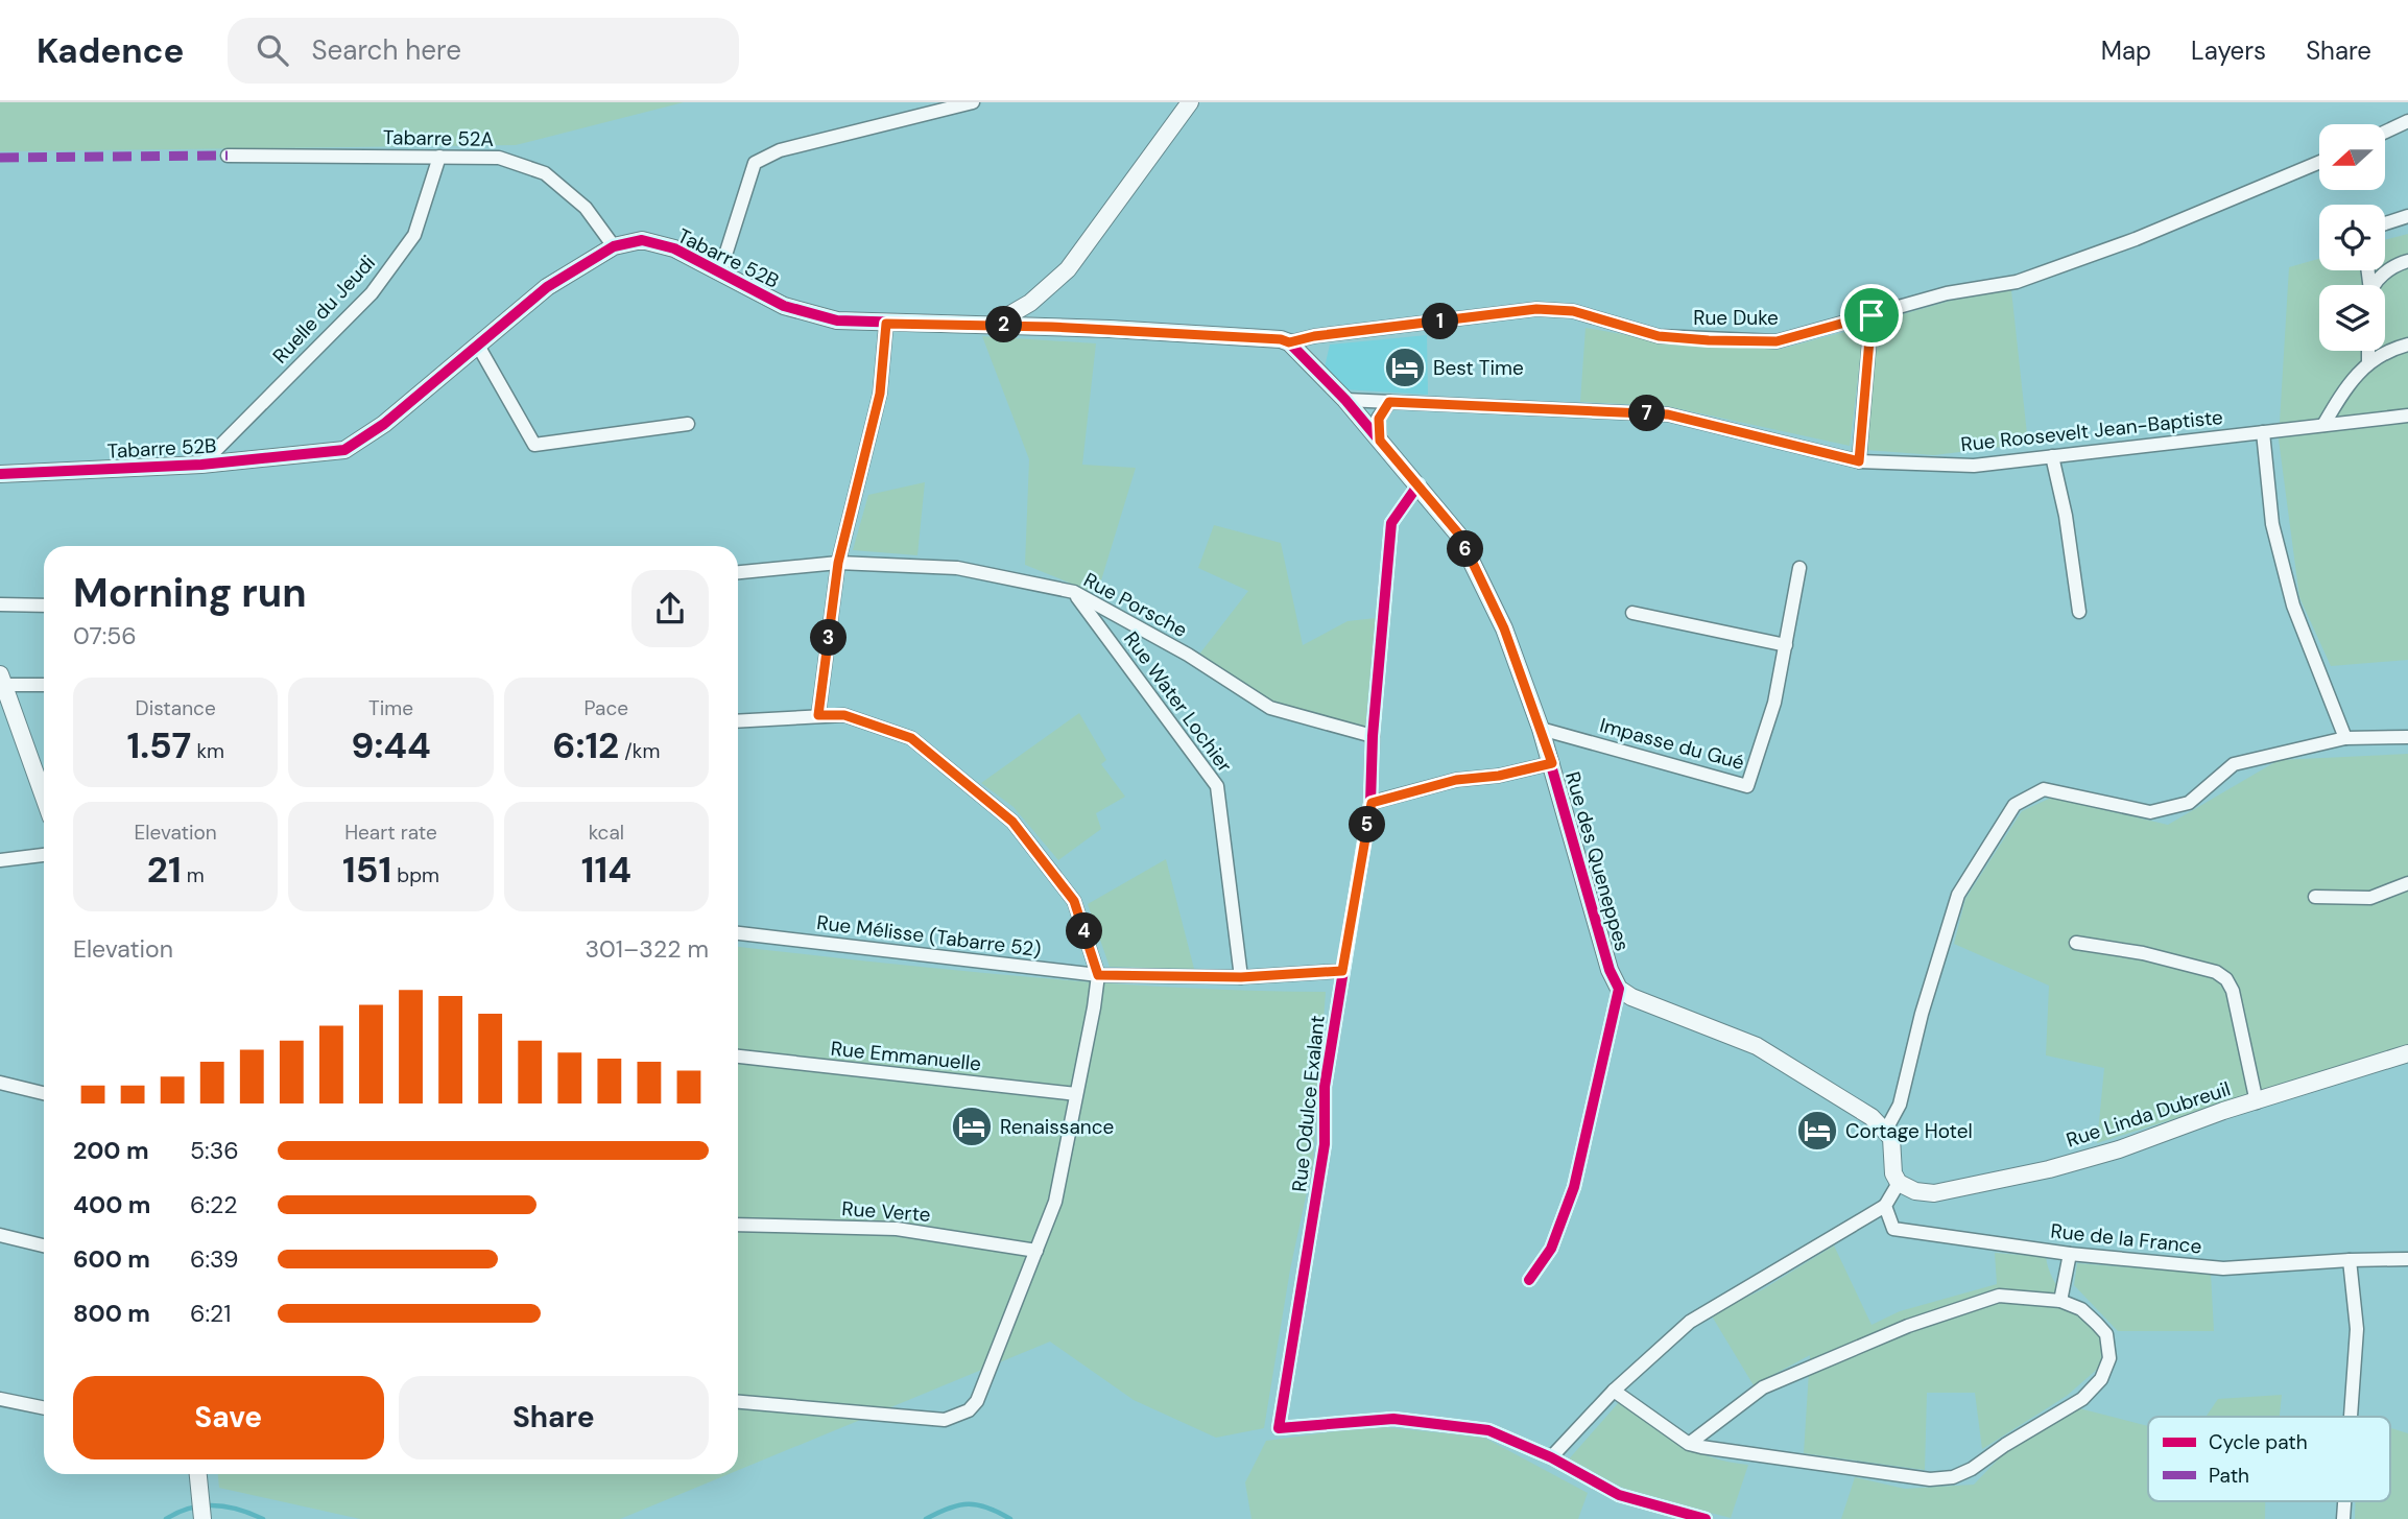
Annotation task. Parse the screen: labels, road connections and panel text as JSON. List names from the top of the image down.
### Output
{
  "streets": {
    "street": [
      "Tabarre 52A",
      "Tabarre 52B",
      "Ruelle du Jeudi",
      "Rue Duke",
      "Rue Roosevelt Jean-Baptiste",
      "Rue Porsche",
      "Rue Water Lochier",
      "Impasse du Gué",
      "Rue des Queneppes",
      "Rue Mélisse (Tabarre 52)",
      "Rue Emmanuelle",
      "Rue Odulce Exalant",
      "Rue Linda Dubreuil",
      "Rue Verte",
      "Rue de la France"
    ]
  },
  "crossings": [
    ["Tabarre 52A", "Tabarre 52B"],
    ["Tabarre 52A", "Ruelle du Jeudi"],
    ["Tabarre 52B", "Ruelle du Jeudi"],
    ["Tabarre 52B", "Rue Duke"],
    ["Tabarre 52B", "Rue des Queneppes"],
    ["Rue Duke", "Rue des Queneppes"],
    ["Rue Roosevelt Jean-Baptiste", "Rue des Queneppes"],
    ["Rue Porsche", "Rue Water Lochier"],
    ["Rue Porsche", "Rue Odulce Exalant"],
    ["Rue Water Lochier", "Rue Mélisse (Tabarre 52)"],
    ["Impasse du Gué", "Rue des Queneppes"],
    ["Rue des Queneppes", "Rue Odulce Exalant"],
    ["Rue Mélisse (Tabarre 52)", "Rue Odulce Exalant"]
  ],
  "places": {
    "hotel": ["Best Time", "Renaissance", "Cortage Hotel"]
  },
  "legend": ["Cycle path", "Path"],
  "north": "left",
  "page": {
    "header": "Kadence",
    "search": "Search here",
    "nav": ["Map", "Layers", "Share"],
    "pins": [
      "1",
      "2",
      "7",
      "6",
      "3",
      "5",
      "4"
    ],
    "heading": ["Morning run", "07:56"],
    "stats": [
      ["Distance", "1.57 km"],
      ["Time", "9:44"],
      ["Pace", "6:12 /km"],
      ["Elevation", "21 m"],
      ["Heart rate", "151 bpm"],
      ["kcal", "114"]
    ],
    "chart": ["Elevation", "301–322 m"],
    "list": [
      {
        "name": "200 m",
        "note": "5:36"
      },
      {
        "name": "400 m",
        "note": "6:22"
      },
      {
        "name": "600 m",
        "note": "6:39"
      },
      {
        "name": "800 m",
        "note": "6:21"
      }
    ],
    "buttons": ["Save", "Share"]
  }
}
